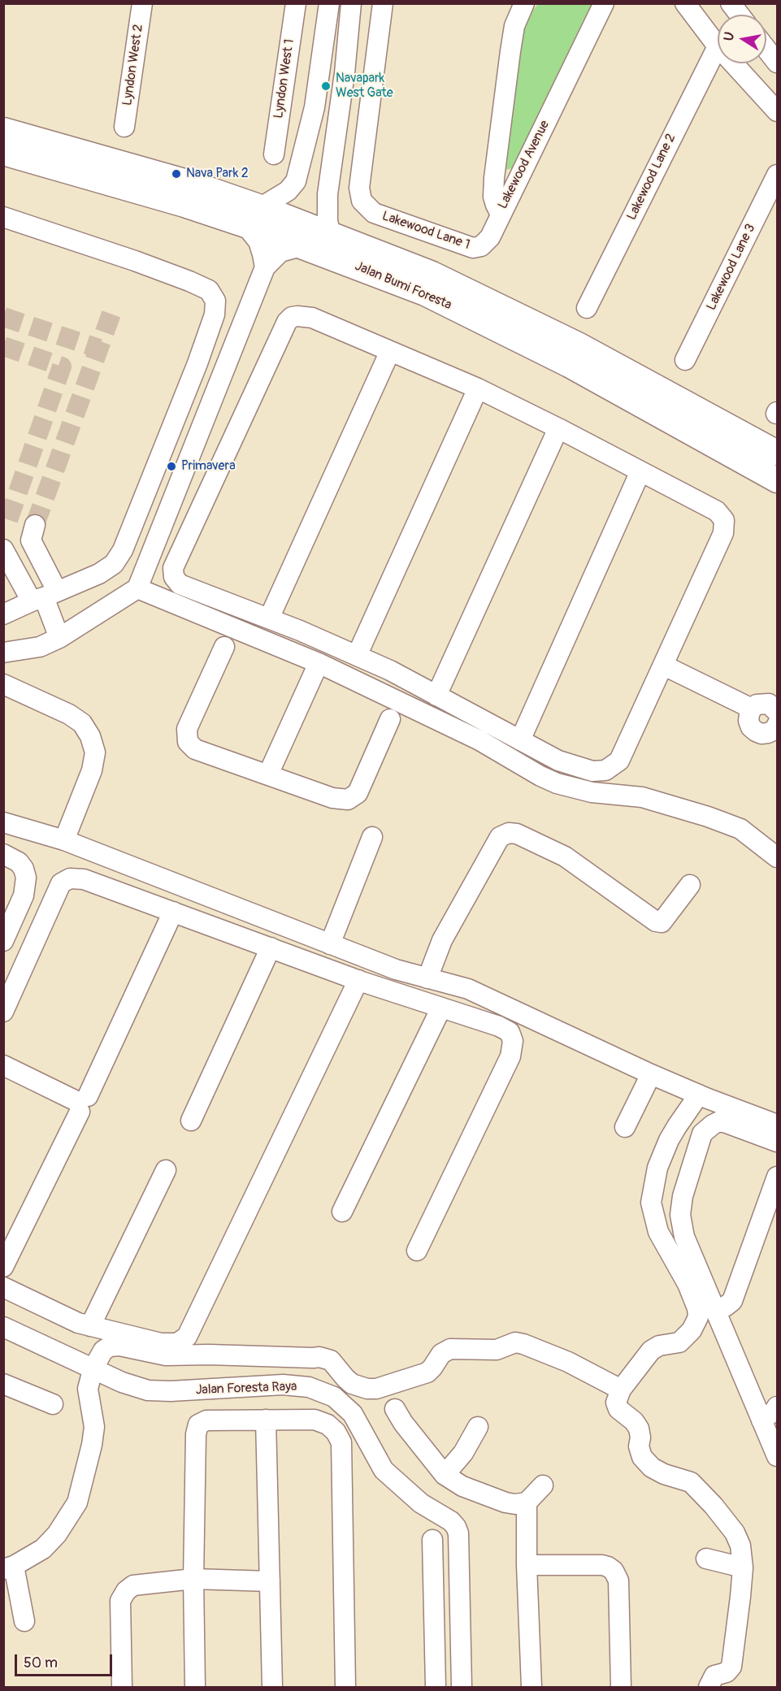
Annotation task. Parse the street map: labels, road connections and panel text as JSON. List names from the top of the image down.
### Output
{
  "streets": {
    "main road": ["Jalan Bumi Foresta"],
    "street": [
      "Lyndon West 2",
      "Lyndon West 1",
      "Lakewood Avenue",
      "Lakewood Lane 2",
      "Lakewood Lane 1",
      "Lakewood Lane 3",
      "Jalan Foresta Raya"
    ]
  },
  "crossings": [
    ["Lakewood Avenue", "Lakewood Lane 1"]
  ],
  "places": ["Navapark West Gate", "Nava Park 2", "Primavera"],
  "scale_bar": "50 m",
  "north": "left"
}
